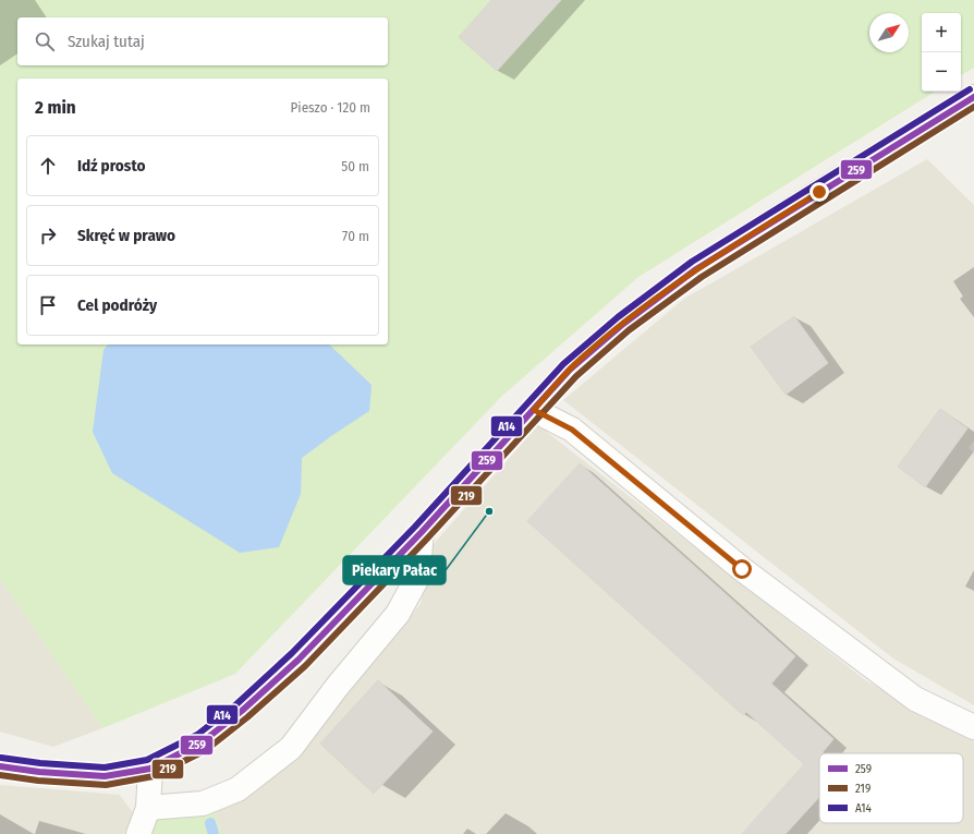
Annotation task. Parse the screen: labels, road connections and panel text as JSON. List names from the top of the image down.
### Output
{
  "places": ["Piekary Pałac"],
  "lines": ["transit line A14", "transit line 259", "transit line 219"],
  "legend": ["259", "219", "A14"],
  "north": "top right",
  "page": {
    "map_buttons": ["+", "−"],
    "search": "Szukaj tutaj",
    "heading": ["2 min", "Pieszo · 120 m"],
    "list": [
      ["Idź prosto", "50 m"],
      ["Skręć w prawo", "70 m"],
      "Cel podróży"
    ]
  }
}
